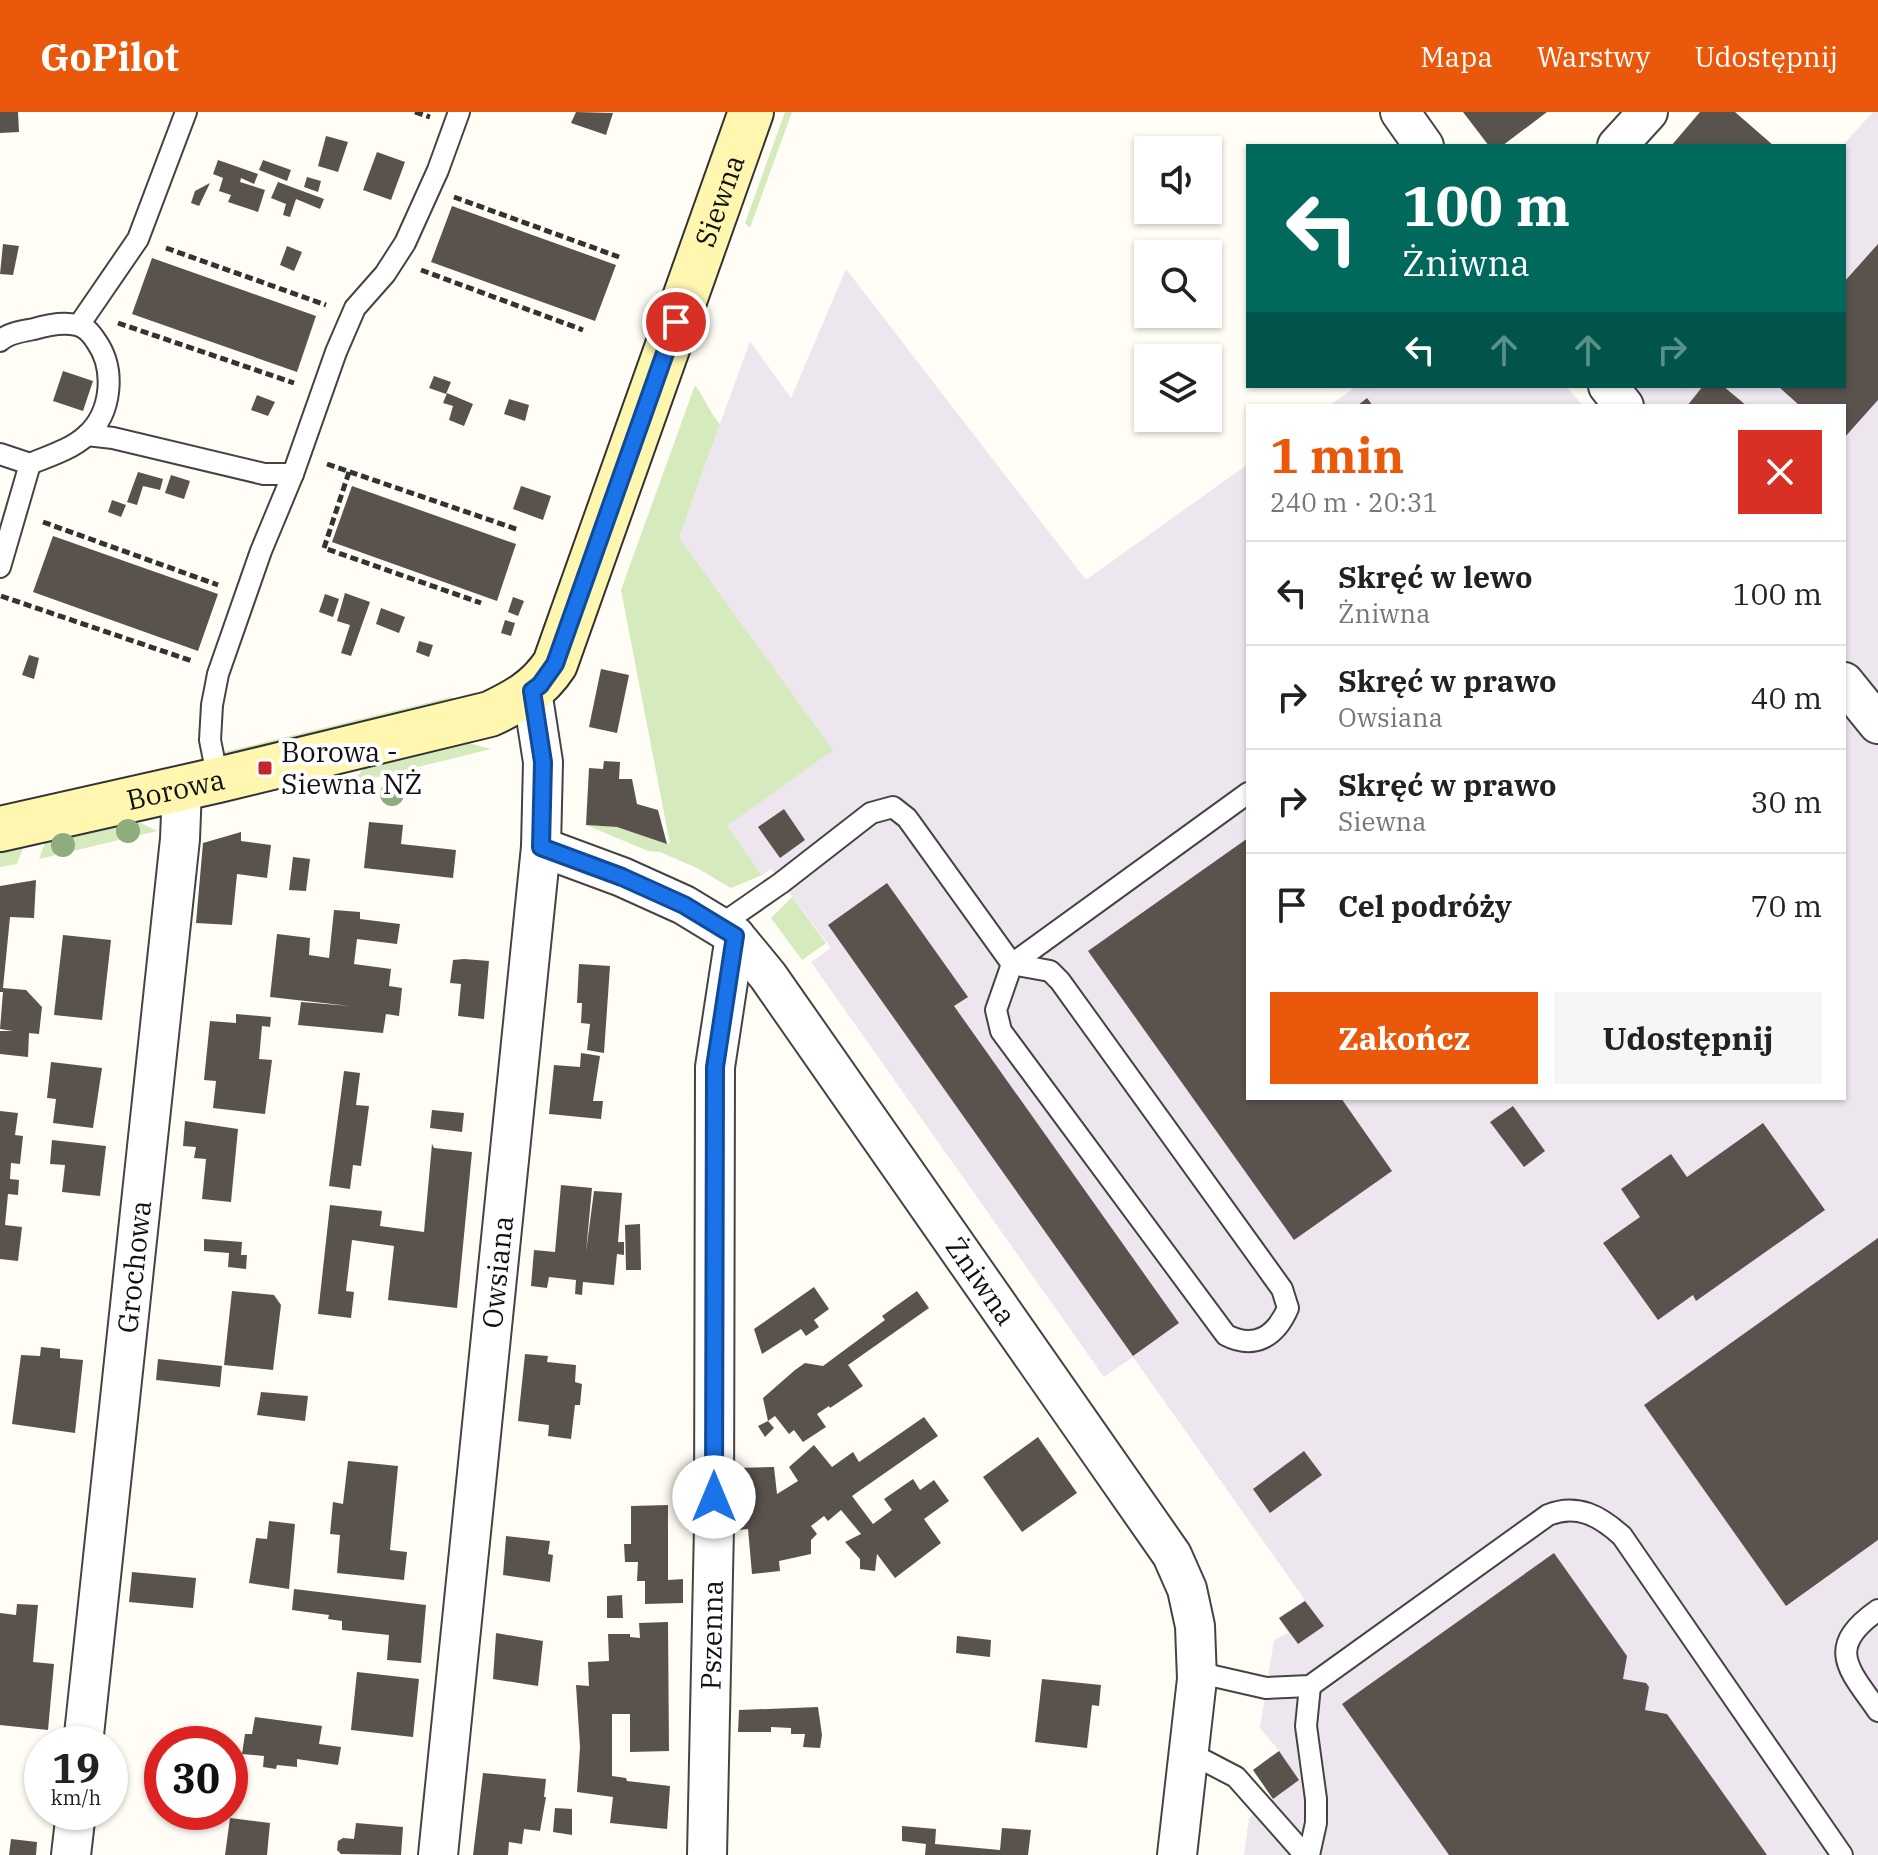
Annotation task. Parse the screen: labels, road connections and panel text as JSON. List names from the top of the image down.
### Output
{
  "streets": {
    "street": [
      "Siewna",
      "Borowa",
      "Grochowa",
      "Owsiana",
      "Żniwna",
      "Pszenna"
    ]
  },
  "crossings": [
    ["Siewna", "Borowa"],
    ["Siewna", "Owsiana"],
    ["Borowa", "Grochowa"],
    ["Borowa", "Owsiana"],
    ["Owsiana", "Żniwna"],
    ["Żniwna", "Pszenna"]
  ],
  "places": {
    "transit": ["Borowa - Siewna NŻ"]
  },
  "page": {
    "header": "GoPilot",
    "nav": ["Mapa", "Warstwy", "Udostępnij"],
    "turn": ["100 m", "Żniwna"],
    "heading": ["1 min", "240 m · 20:31"],
    "list": [
      {
        "name": "Skręć w lewo",
        "note": "Żniwna",
        "value": "100 m"
      },
      {
        "name": "Skręć w prawo",
        "note": "Owsiana",
        "value": "40 m"
      },
      {
        "name": "Skręć w prawo",
        "note": "Siewna",
        "value": "30 m"
      },
      {
        "name": "Cel podróży",
        "value": "70 m"
      }
    ],
    "buttons": ["Zakończ", "Udostępnij"],
    "speed": "19 km/h",
    "limit": "30"
  }
}
